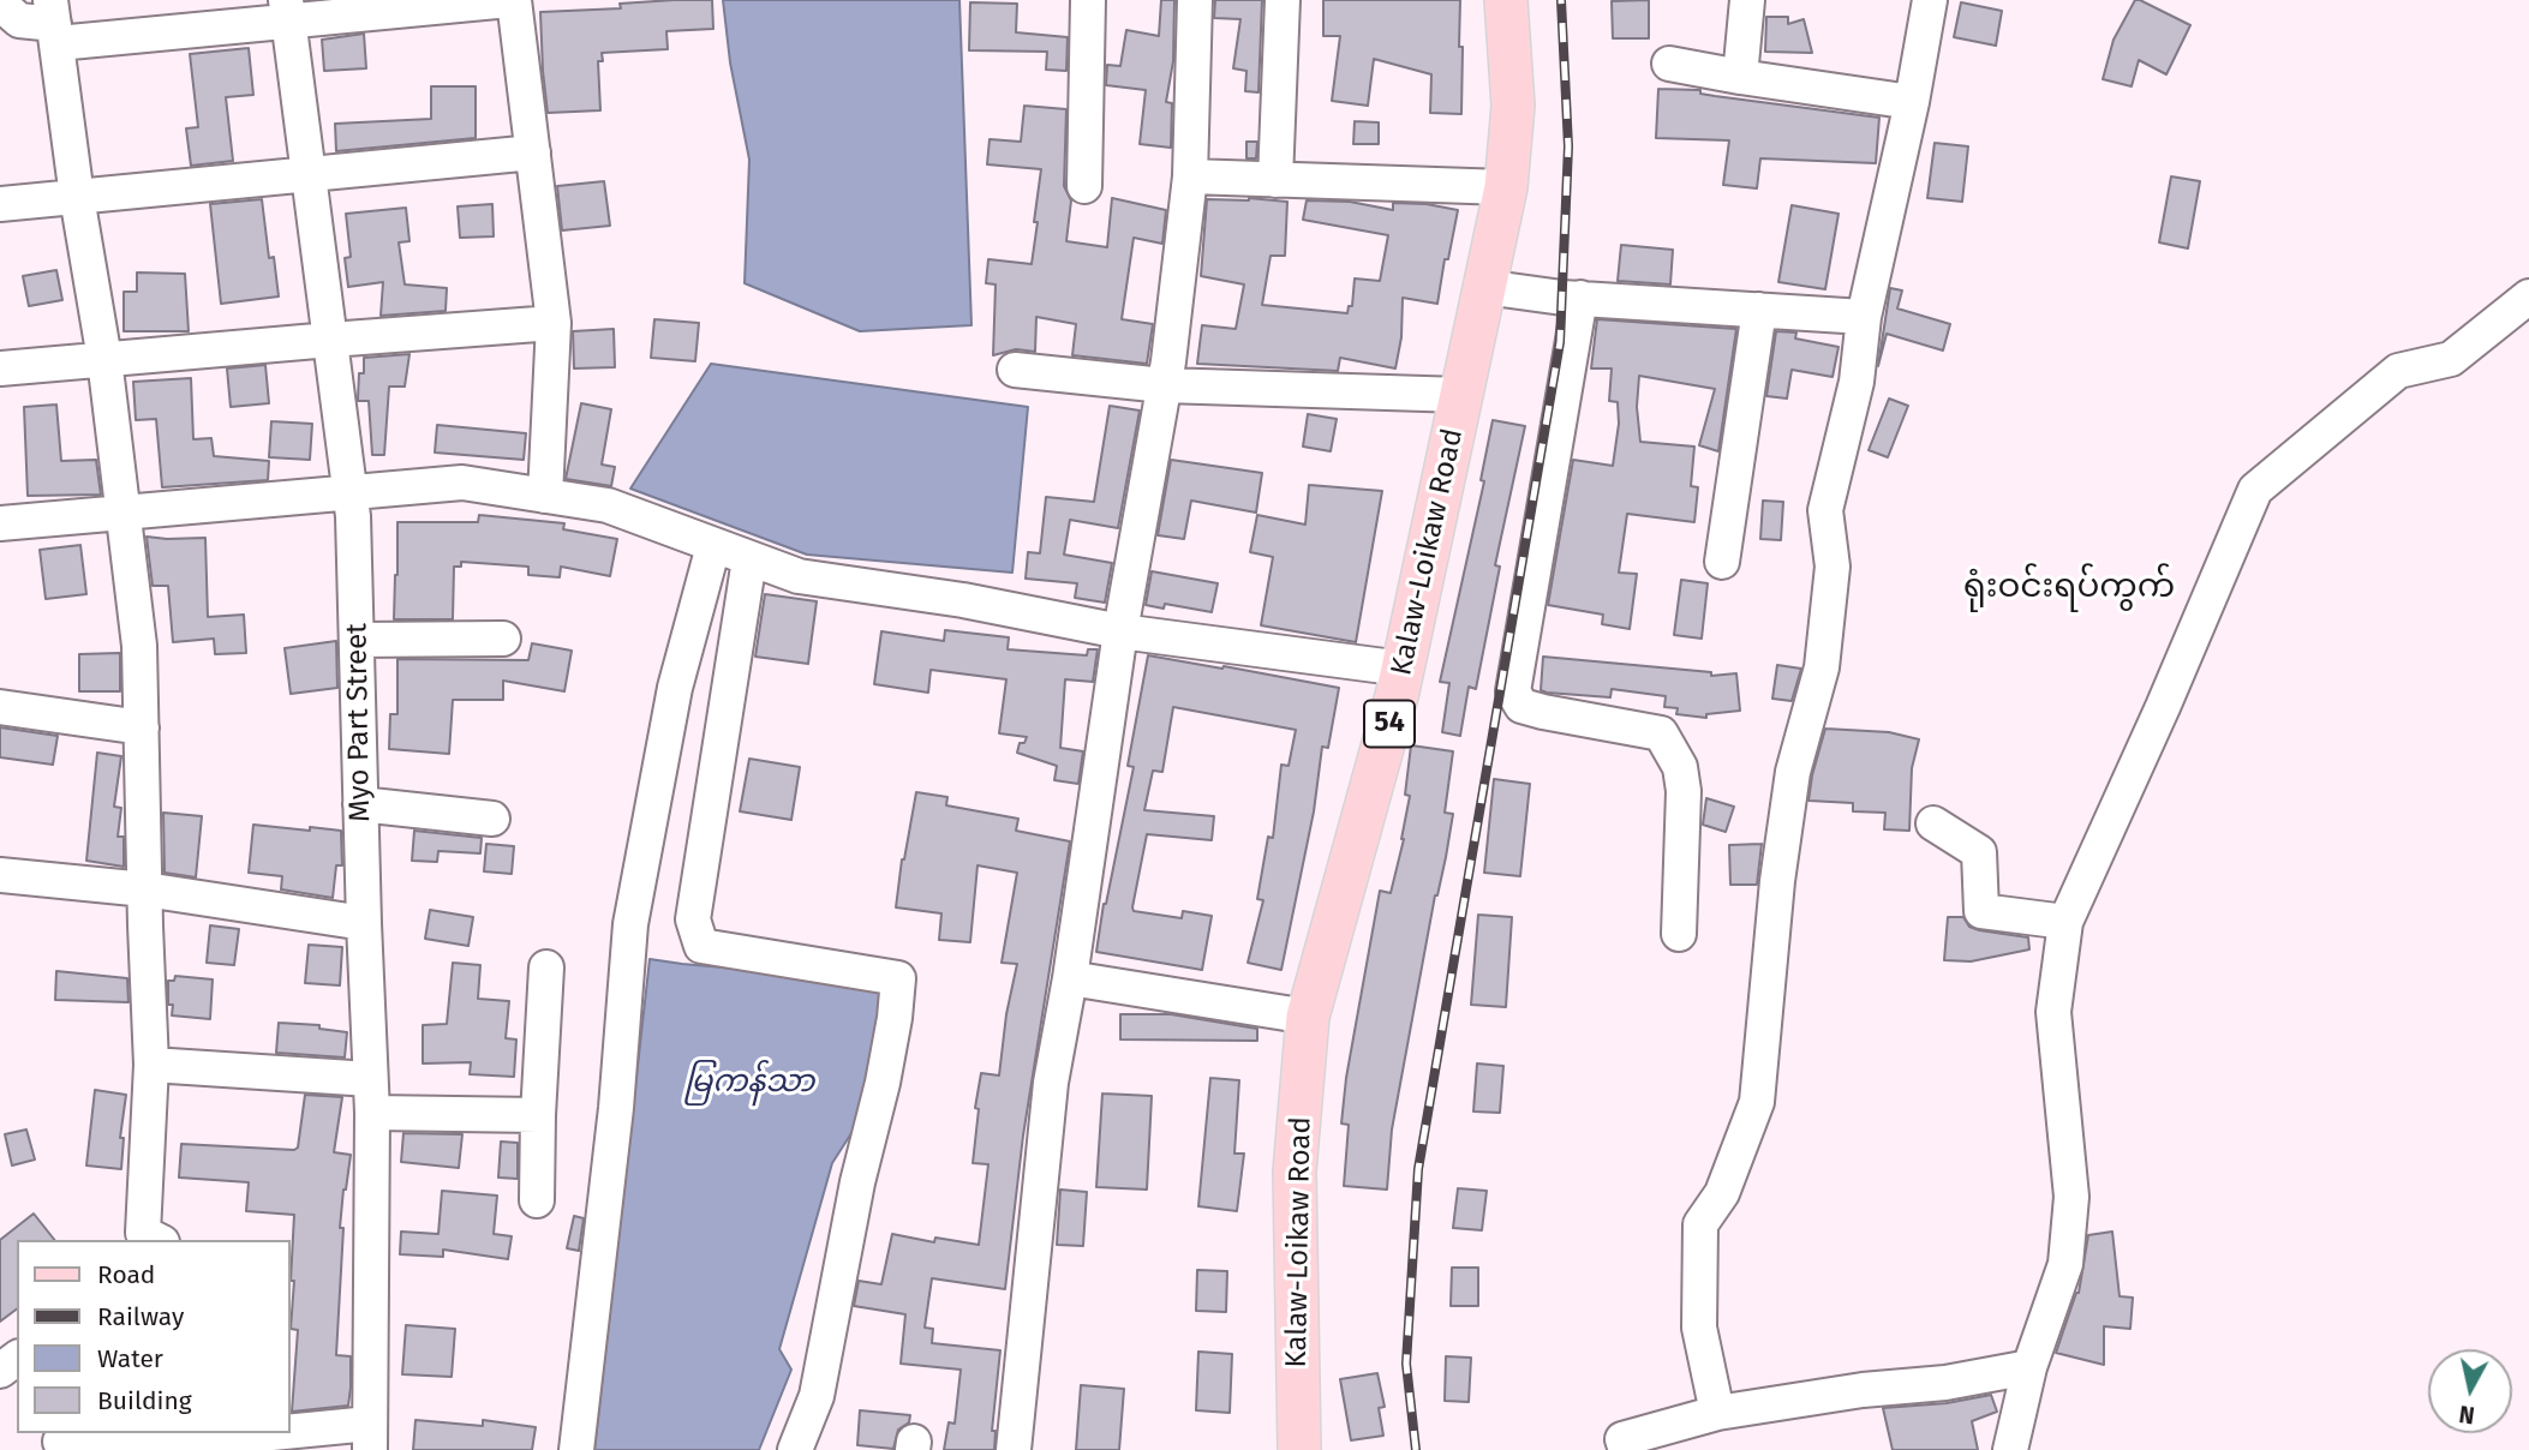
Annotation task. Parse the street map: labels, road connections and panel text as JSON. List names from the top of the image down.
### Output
{
  "streets": {
    "main road": ["Kalaw-Loikaw Road", "54"],
    "street": ["Myo Part Street"]
  },
  "districts": ["ရုံးဝင်းရပ်ကွက်"],
  "water": ["မြကန်သာ"],
  "legend": [
    "Road",
    "Railway",
    "Water",
    "Building"
  ],
  "north": "bottom"
}
